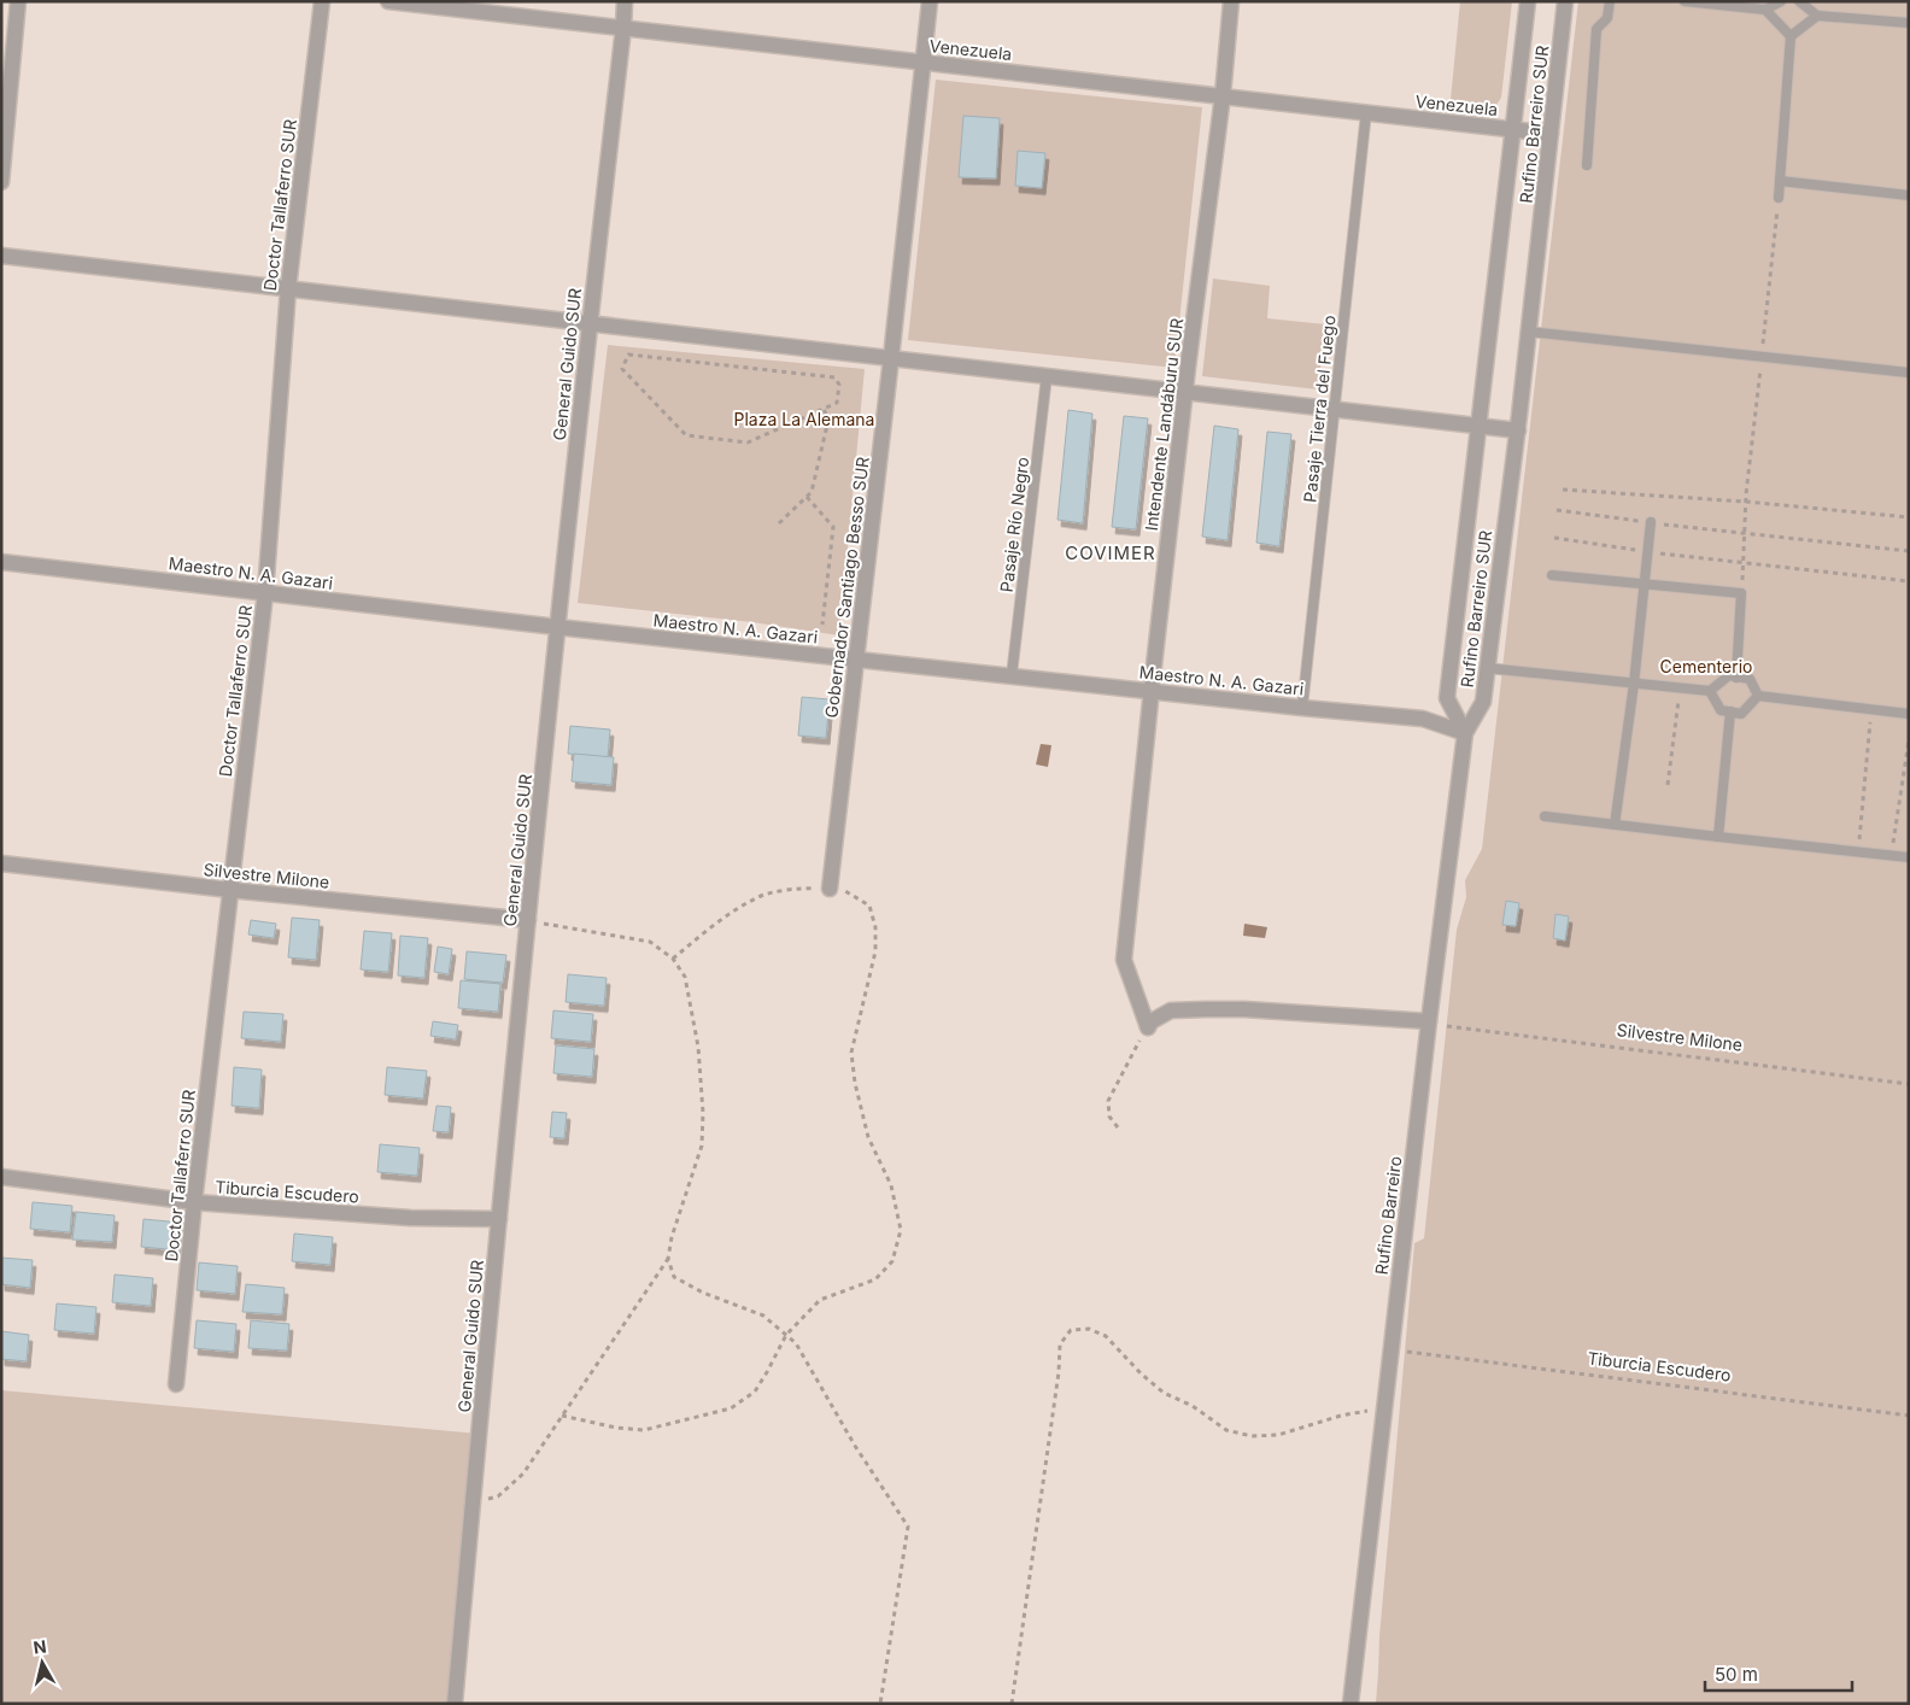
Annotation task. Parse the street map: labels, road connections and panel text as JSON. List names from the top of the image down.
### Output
{
  "streets": {
    "street": [
      "Venezuela",
      "Rufino Barreiro SUR",
      "Doctor Tallaferro SUR",
      "General Guido SUR",
      "Intendente Landáburu SUR",
      "Maestro N. A. Gazari",
      "Gobernador Santiago Besso SUR",
      "Silvestre Milone",
      "Tiburcia Escudero",
      "Rufino Barreiro"
    ],
    "lane": ["Pasaje Tierra del Fuego", "Pasaje Río Negro"]
  },
  "crossings": [
    ["Venezuela", "Rufino Barreiro SUR"],
    ["Venezuela", "General Guido SUR"],
    ["Venezuela", "Pasaje Tierra del Fuego"],
    ["Venezuela", "Intendente Landáburu SUR"],
    ["Venezuela", "Gobernador Santiago Besso SUR"],
    ["Rufino Barreiro SUR", "Maestro N. A. Gazari"],
    ["Rufino Barreiro SUR", "Rufino Barreiro"],
    ["Doctor Tallaferro SUR", "Maestro N. A. Gazari"],
    ["Doctor Tallaferro SUR", "Silvestre Milone"],
    ["Doctor Tallaferro SUR", "Tiburcia Escudero"],
    ["General Guido SUR", "Maestro N. A. Gazari"],
    ["General Guido SUR", "Silvestre Milone"],
    ["General Guido SUR", "Tiburcia Escudero"],
    ["Pasaje Tierra del Fuego", "Maestro N. A. Gazari"],
    ["Intendente Landáburu SUR", "Maestro N. A. Gazari"],
    ["Pasaje Río Negro", "Maestro N. A. Gazari"],
    ["Maestro N. A. Gazari", "Gobernador Santiago Besso SUR"],
    ["Maestro N. A. Gazari", "Rufino Barreiro"]
  ],
  "districts": ["COVIMER"],
  "parks": ["Plaza La Alemana", "Cementerio"],
  "scale_bar": "50 m",
  "north": "top"
}
